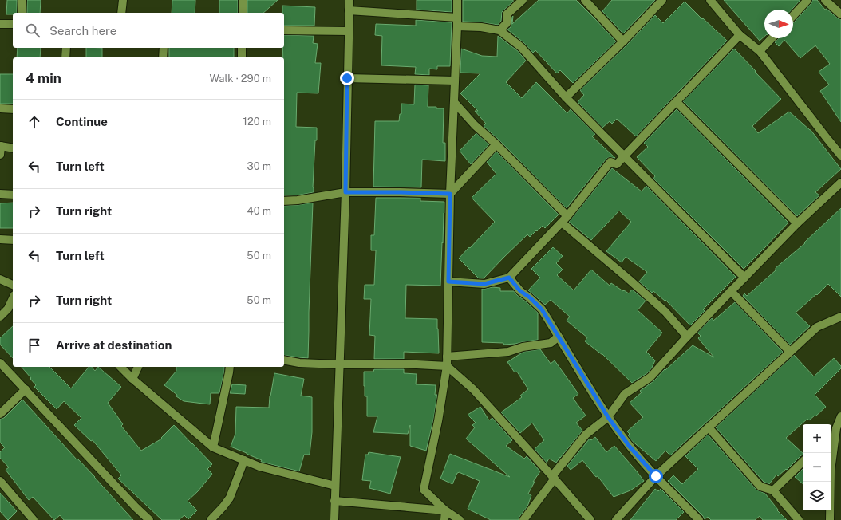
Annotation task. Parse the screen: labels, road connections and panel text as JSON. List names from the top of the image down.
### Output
{
  "north": "right",
  "page": {
    "search": "Search here",
    "heading": ["4 min", "Walk · 290 m"],
    "list": [
      ["Continue", "120 m"],
      ["Turn left", "30 m"],
      ["Turn right", "40 m"],
      ["Turn left", "50 m"],
      ["Turn right", "50 m"],
      "Arrive at destination"
    ],
    "map_buttons": ["+", "−"]
  }
}
